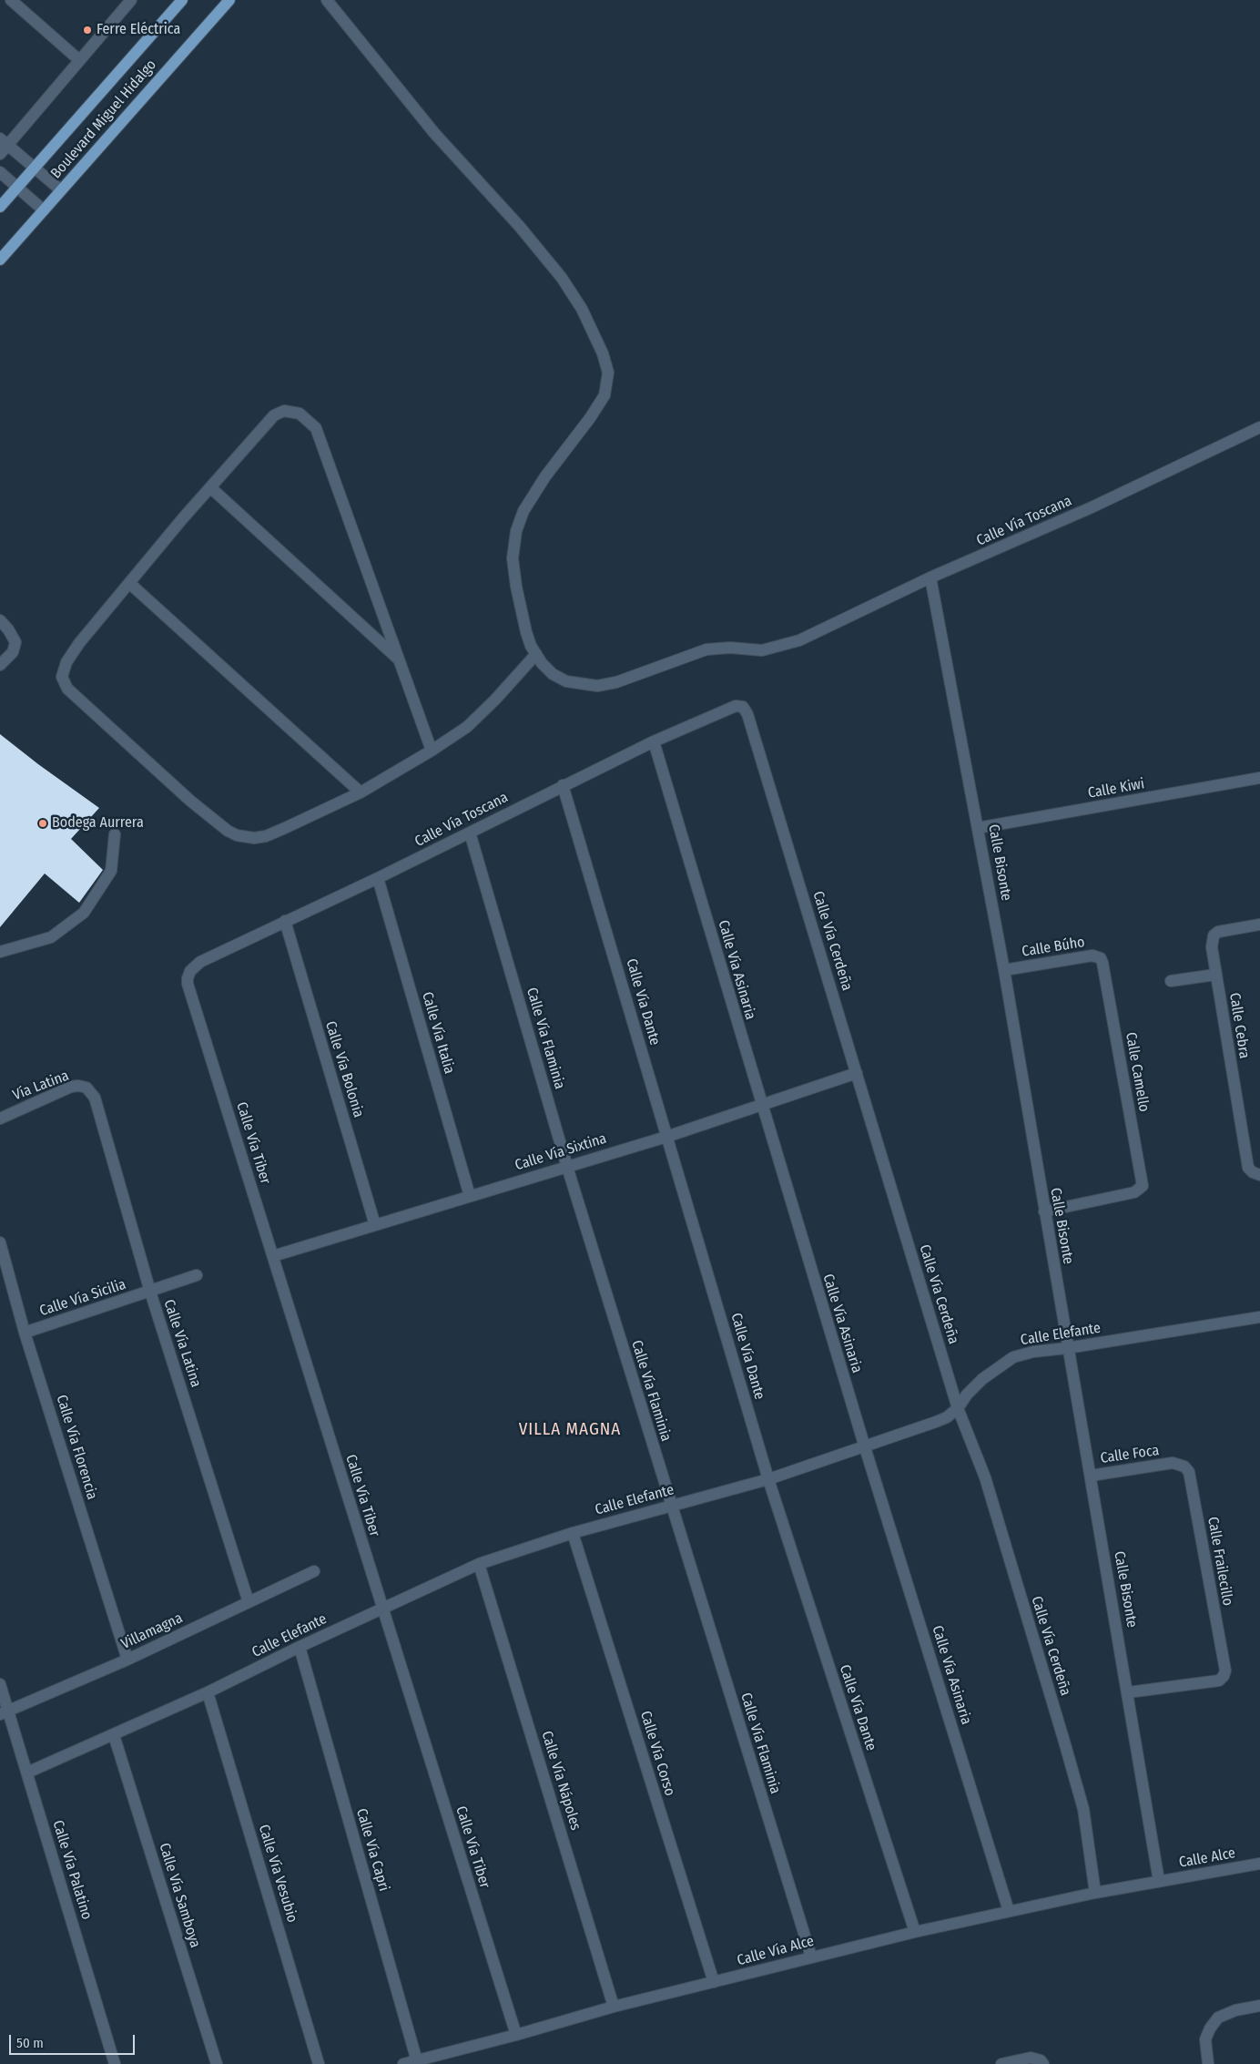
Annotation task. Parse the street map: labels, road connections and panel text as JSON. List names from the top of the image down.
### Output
{
  "streets": {
    "main road": ["Boulevard Miguel Hidalgo"],
    "street": [
      "Calle Vía Toscana",
      "Calle Kiwi",
      "Calle Bisonte",
      "Calle Vía Cerdeña",
      "Calle Búho",
      "Calle Vía Asinaria",
      "Calle Vía Dante",
      "Calle Cebra",
      "Calle Vía Italia",
      "Calle Vía Flaminia",
      "Calle Vía Bolonia",
      "Calle Camello",
      "Vía Latina",
      "Calle Vía Tiber",
      "Calle Vía Sixtina",
      "Calle Vía Sicilia",
      "Calle Elefante",
      "Calle Vía Latina",
      "Calle Vía Florencia",
      "Calle Foca",
      "Calle Frailecillo",
      "Villamagna",
      "Calle Vía Corso",
      "Calle Vía Nápoles",
      "Calle Vía Capri",
      "Calle Alce",
      "Calle Vía Palatino",
      "Calle Vía Vesubio",
      "Calle Vía Samboya",
      "Calle Vía Alce"
    ]
  },
  "crossings": [
    ["Calle Vía Toscana", "Calle Bisonte"],
    ["Calle Vía Toscana", "Calle Vía Cerdeña"],
    ["Calle Vía Toscana", "Calle Vía Asinaria"],
    ["Calle Vía Toscana", "Calle Vía Dante"],
    ["Calle Vía Toscana", "Calle Vía Italia"],
    ["Calle Vía Toscana", "Calle Vía Flaminia"],
    ["Calle Vía Toscana", "Calle Vía Bolonia"],
    ["Calle Vía Toscana", "Calle Vía Tiber"],
    ["Calle Kiwi", "Calle Bisonte"],
    ["Calle Bisonte", "Calle Búho"],
    ["Calle Bisonte", "Calle Camello"],
    ["Calle Bisonte", "Calle Elefante"],
    ["Calle Bisonte", "Calle Foca"],
    ["Calle Bisonte", "Calle Frailecillo"],
    ["Calle Bisonte", "Calle Alce"],
    ["Calle Bisonte", "Calle Vía Alce"],
    ["Calle Vía Cerdeña", "Calle Vía Sixtina"],
    ["Calle Vía Cerdeña", "Calle Elefante"],
    ["Calle Vía Cerdeña", "Calle Vía Alce"],
    ["Calle Búho", "Calle Camello"],
    ["Calle Vía Asinaria", "Calle Vía Sixtina"],
    ["Calle Vía Asinaria", "Calle Elefante"],
    ["Calle Vía Asinaria", "Calle Vía Alce"],
    ["Calle Vía Dante", "Calle Vía Sixtina"],
    ["Calle Vía Dante", "Calle Elefante"],
    ["Calle Vía Dante", "Calle Vía Alce"],
    ["Calle Vía Italia", "Calle Vía Sixtina"],
    ["Calle Vía Flaminia", "Calle Vía Sixtina"],
    ["Calle Vía Flaminia", "Calle Elefante"],
    ["Calle Vía Flaminia", "Calle Vía Alce"],
    ["Calle Vía Bolonia", "Calle Vía Sixtina"],
    ["Vía Latina", "Calle Vía Latina"],
    ["Calle Vía Tiber", "Calle Vía Sixtina"],
    ["Calle Vía Tiber", "Calle Elefante"],
    ["Calle Vía Tiber", "Calle Vía Alce"],
    ["Calle Vía Sicilia", "Calle Vía Latina"],
    ["Calle Vía Sicilia", "Calle Vía Florencia"],
    ["Calle Elefante", "Calle Vía Corso"],
    ["Calle Elefante", "Calle Vía Nápoles"],
    ["Calle Elefante", "Calle Vía Capri"],
    ["Calle Elefante", "Calle Vía Palatino"],
    ["Calle Elefante", "Calle Vía Vesubio"],
    ["Calle Elefante", "Calle Vía Samboya"],
    ["Calle Vía Latina", "Villamagna"],
    ["Calle Vía Florencia", "Villamagna"],
    ["Calle Foca", "Calle Frailecillo"],
    ["Villamagna", "Calle Vía Palatino"],
    ["Calle Vía Corso", "Calle Vía Alce"],
    ["Calle Vía Nápoles", "Calle Vía Alce"],
    ["Calle Vía Capri", "Calle Vía Alce"],
    ["Calle Alce", "Calle Vía Alce"]
  ],
  "districts": ["VILLA MAGNA"],
  "places": ["Ferre Eléctrica", "Bodega Aurrera"],
  "scale_bar": "50 m"
}
